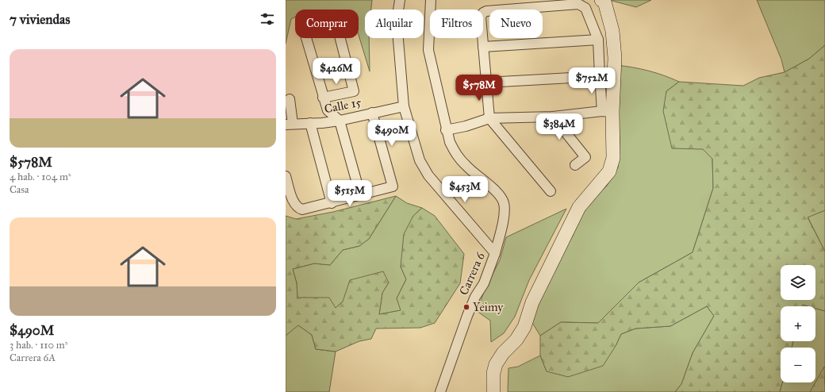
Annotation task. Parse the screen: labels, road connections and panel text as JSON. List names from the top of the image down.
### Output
{
  "streets": {
    "street": ["Calle 15", "Carrera 6"]
  },
  "crossings": [
    ["Calle 15", "Carrera 6"]
  ],
  "places": ["Yeimy"],
  "page": {
    "heading": "7 viviendas",
    "chip": [
      "Comprar",
      "Alquilar",
      "Filtros",
      "Nuevo"
    ],
    "list": [
      {
        "name": "$578M",
        "note": "4 hab. · 104 m² · Casa"
      },
      {
        "name": "$490M",
        "note": "3 hab. · 110 m² · Carrera 6A"
      }
    ],
    "price": [
      "$426M",
      "$752M",
      "$578M",
      "$384M",
      "$490M",
      "$453M",
      "$515M"
    ],
    "map_buttons": ["+", "−"]
  }
}
